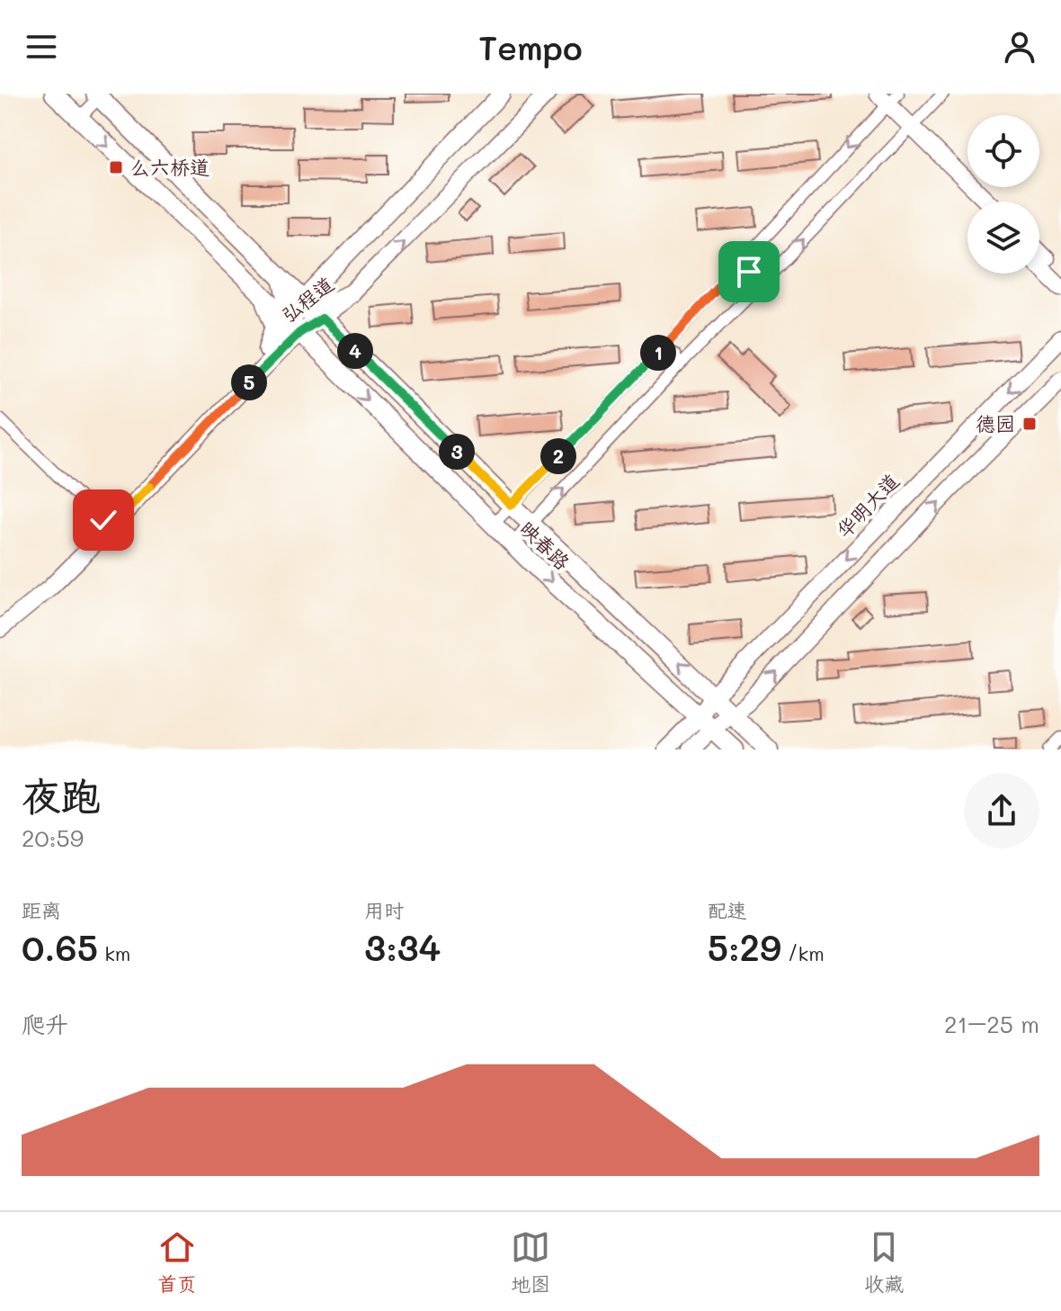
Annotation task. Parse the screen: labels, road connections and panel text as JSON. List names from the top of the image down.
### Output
{
  "streets": {
    "main road": ["弘程道", "华明大道", "映春路"]
  },
  "crossings": [
    ["弘程道", "映春路"],
    ["华明大道", "映春路"]
  ],
  "places": {
    "transit": ["么六桥道", "德园"]
  },
  "page": {
    "header": "Tempo",
    "pins": [
      "4",
      "1",
      "5",
      "3",
      "2"
    ],
    "heading": ["夜跑", "20:59"],
    "stats": [
      ["距离", "0.65 km"],
      ["用时", "3:34"],
      ["配速", "5:29 /km"]
    ],
    "chart": ["爬升", "21–25 m"],
    "tabs": ["首页", "地图", "收藏"]
  }
}
